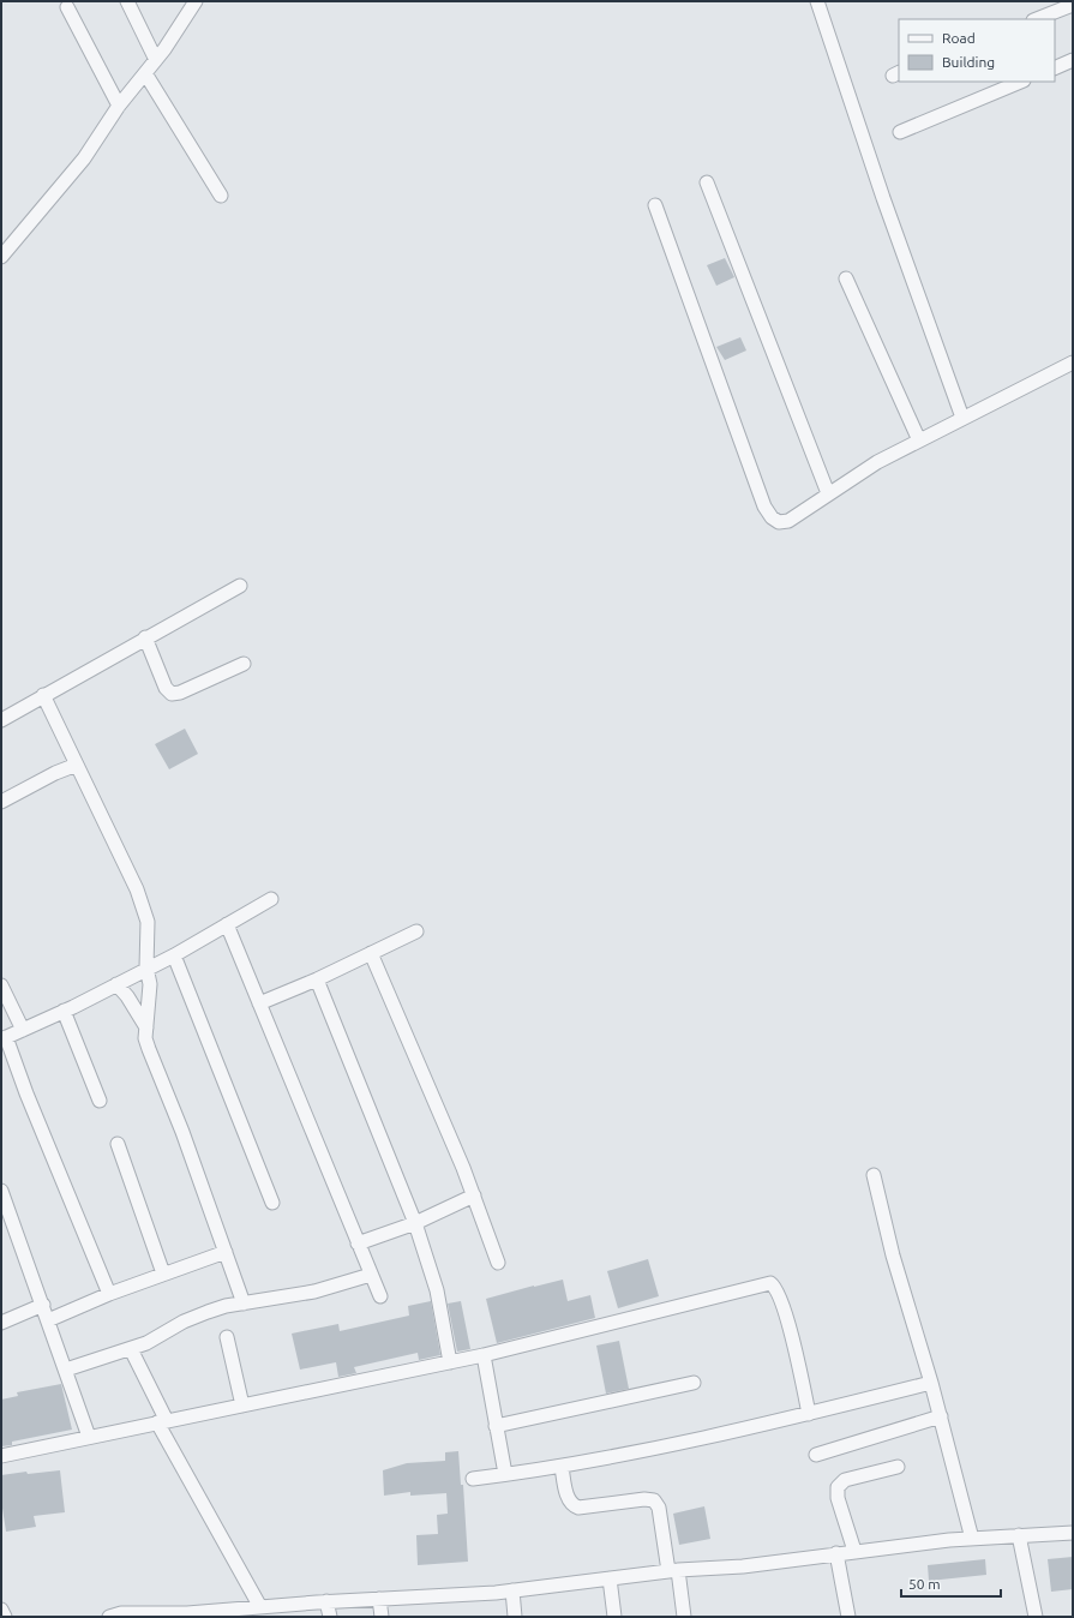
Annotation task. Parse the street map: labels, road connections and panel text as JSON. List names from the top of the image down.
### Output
{
  "legend": ["Road", "Building"],
  "scale_bar": "50 m"
}
